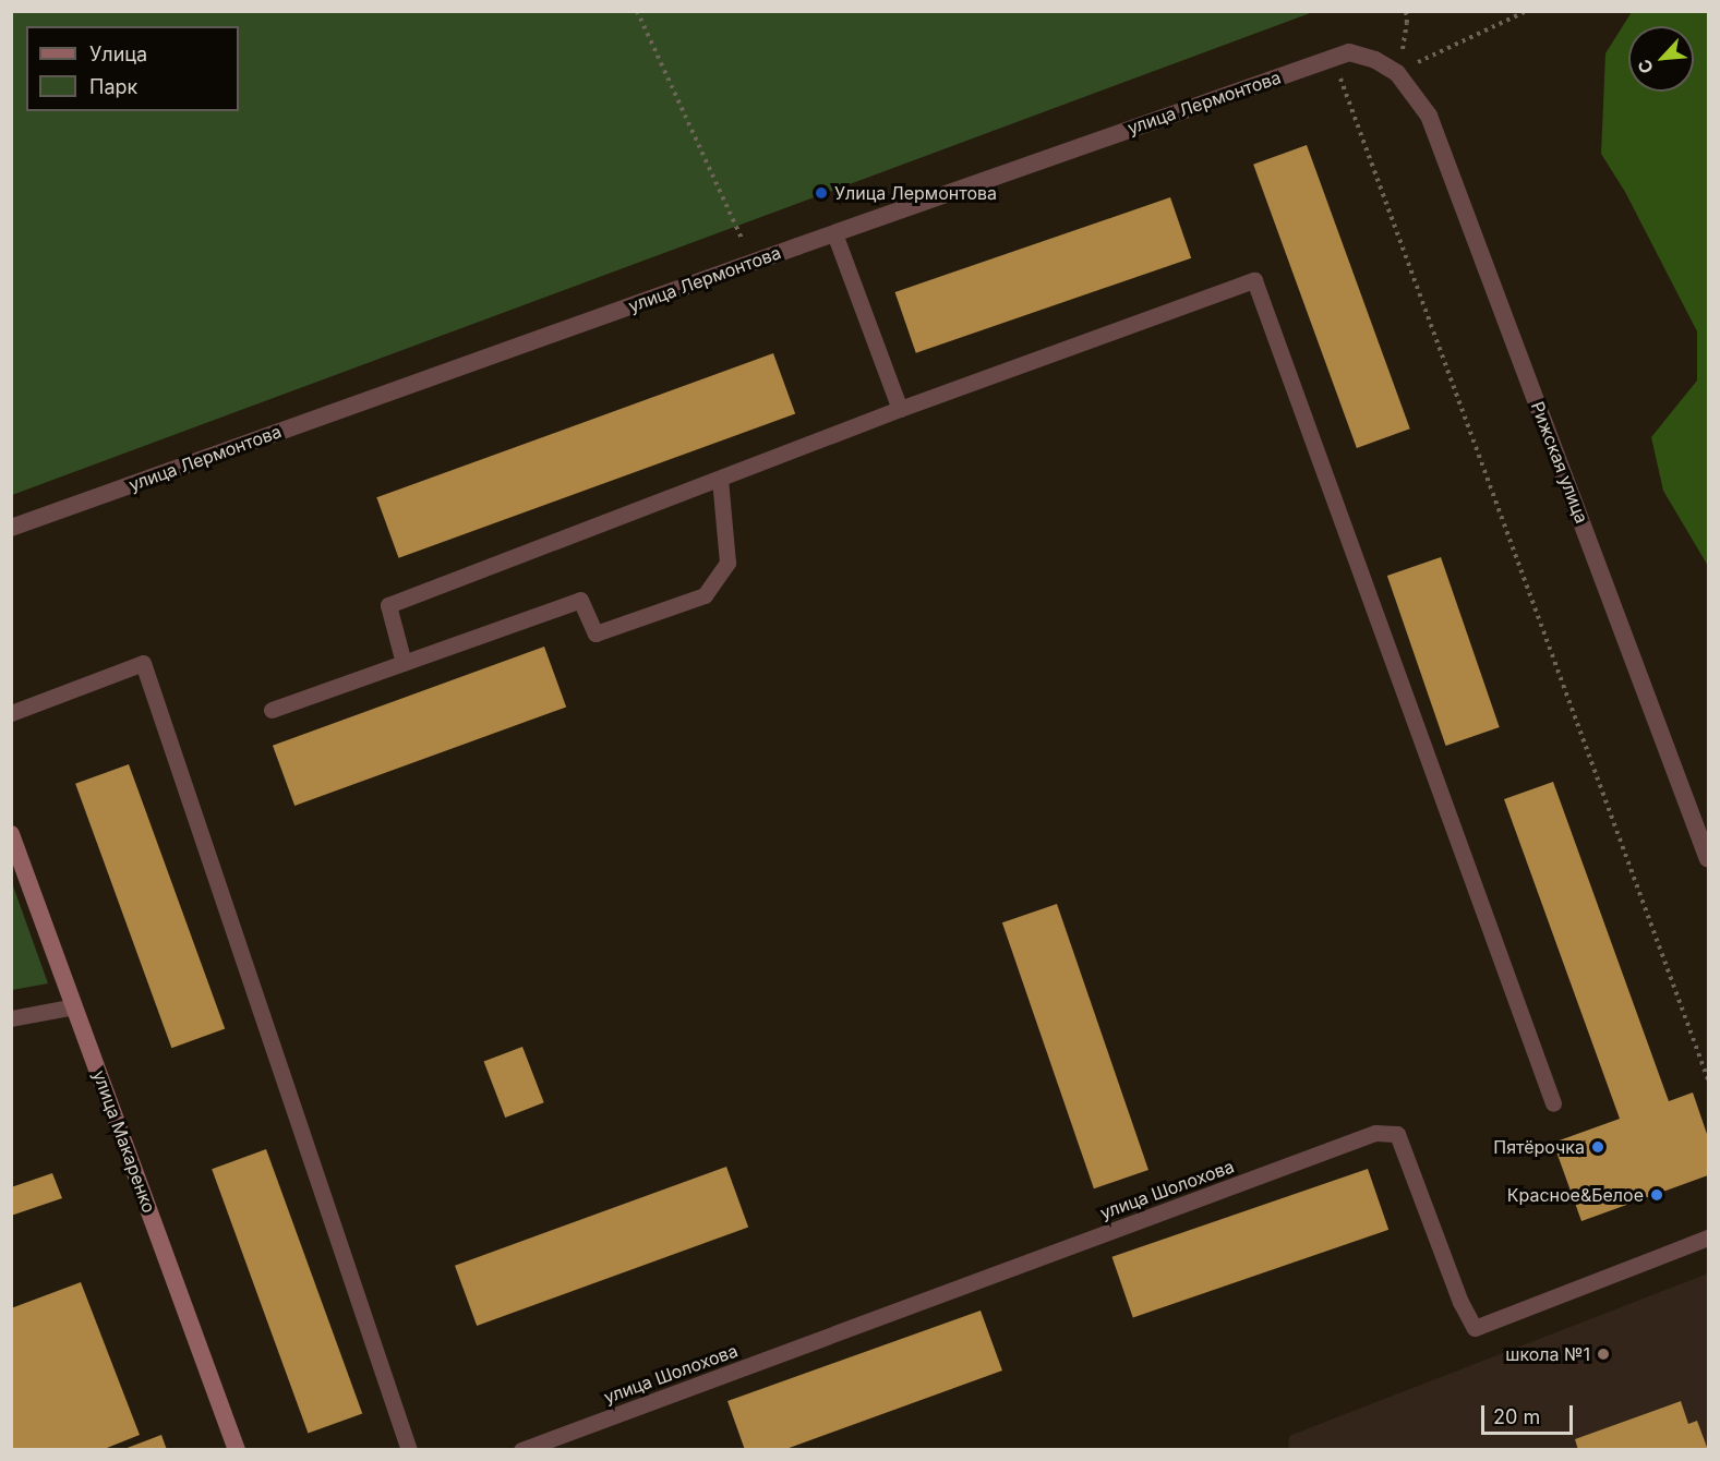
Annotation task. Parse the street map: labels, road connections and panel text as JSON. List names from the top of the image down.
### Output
{
  "streets": {
    "main road": ["улица Макаренко"],
    "street": ["улица Лермонтова", "Рижская улица"],
    "lane": ["улица Шолохова"]
  },
  "crossings": [
    ["улица Лермонтова", "Рижская улица"]
  ],
  "places": [
    "Улица Лермонтова",
    "Пятёрочка",
    "Красное&Белое",
    "школа №1"
  ],
  "legend": ["Улица", "Парк"],
  "scale_bar": "20 m",
  "north": "bottom left"
}
